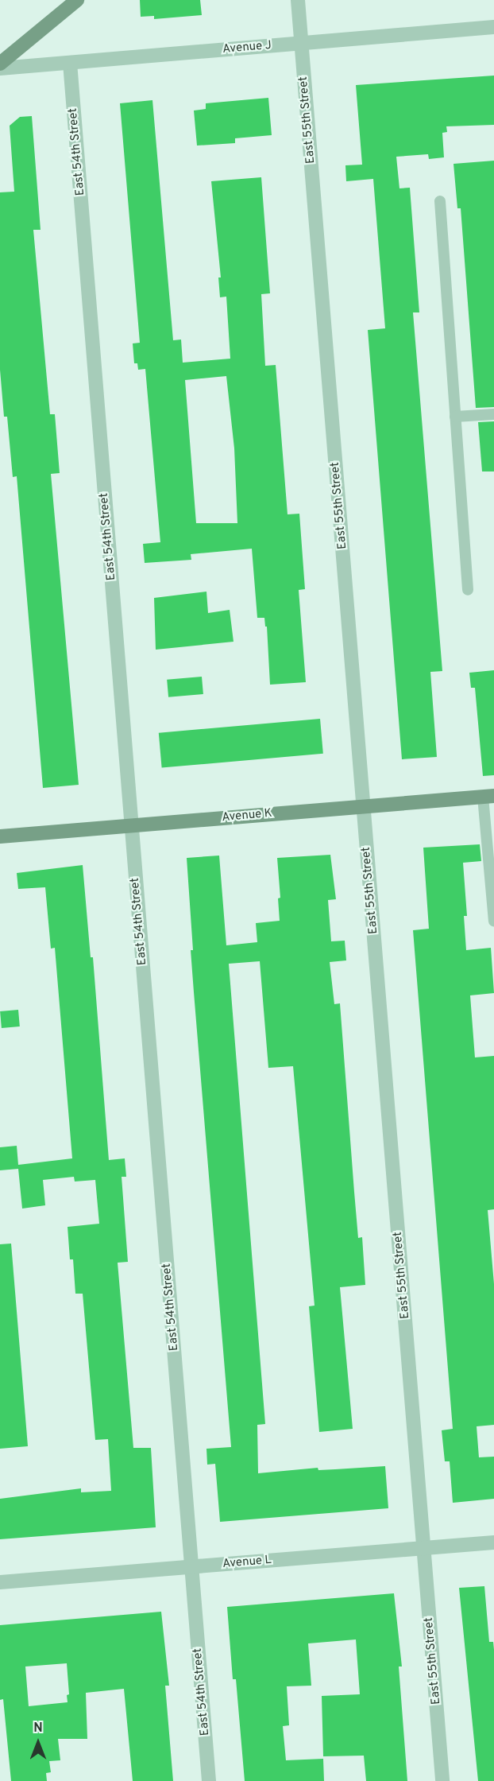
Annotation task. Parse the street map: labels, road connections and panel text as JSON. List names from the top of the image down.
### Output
{
  "streets": {
    "street": [
      "Avenue J",
      "East 55th Street",
      "East 54th Street",
      "Avenue K",
      "Avenue L"
    ]
  },
  "crossings": [
    ["Avenue J", "East 55th Street"],
    ["Avenue J", "East 54th Street"],
    ["East 55th Street", "Avenue K"],
    ["East 55th Street", "Avenue L"],
    ["East 54th Street", "Avenue K"],
    ["East 54th Street", "Avenue L"]
  ],
  "north": "top"
}
